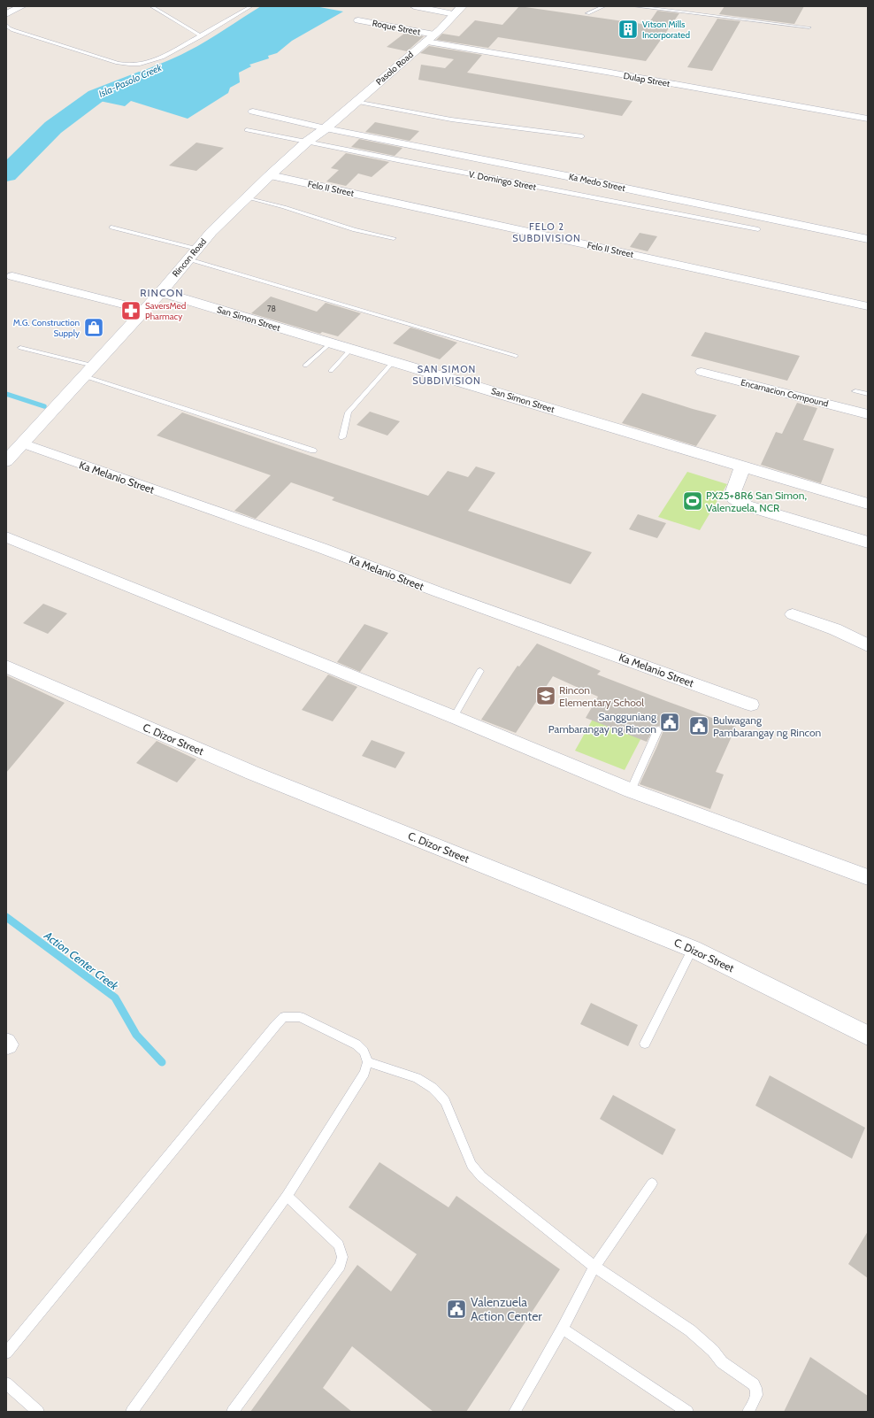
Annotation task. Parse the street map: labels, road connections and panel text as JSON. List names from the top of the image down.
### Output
{
  "streets": {
    "street": [
      "Roque Street",
      "Pasolo Road",
      "Dulap Street",
      "Ka Medo Street",
      "Felo II Street",
      "Rincon Road",
      "San Simon Street",
      "Encarnacion Compound",
      "Ka Melanio Street",
      "C. Dizor Street"
    ],
    "lane": ["V. Domingo Street"]
  },
  "crossings": [
    ["Roque Street", "Pasolo Road"],
    ["Pasolo Road", "Dulap Street"],
    ["Pasolo Road", "Ka Medo Street"],
    ["Pasolo Road", "Rincon Road"],
    ["V. Domingo Street", "Rincon Road"],
    ["Ka Medo Street", "Rincon Road"],
    ["Felo II Street", "Rincon Road"],
    ["Rincon Road", "San Simon Street"],
    ["Rincon Road", "Ka Melanio Street"]
  ],
  "districts": ["FELO 2 SUBDIVISION", "RINCON", "SAN SIMON SUBDIVISION"],
  "water": ["Isla-Pasolo Creek", "Action Center Creek"],
  "places": {
    "building": ["Vitson Mills Incorporated"],
    "pharmacy": ["SaversMed Pharmacy"],
    "shop": ["M.G. Construction Supply"],
    "sports": ["PX25+8R6 San Simon, Valenzuela, NCR"],
    "school or university": ["Rincon Elementary School"],
    "public building": ["Sangguniang Pambarangay ng Rincon", "Bulwagang Pambarangay ng Rincon", "Valenzuela Action Center"]
  },
  "house_numbers": ["78"]
}
